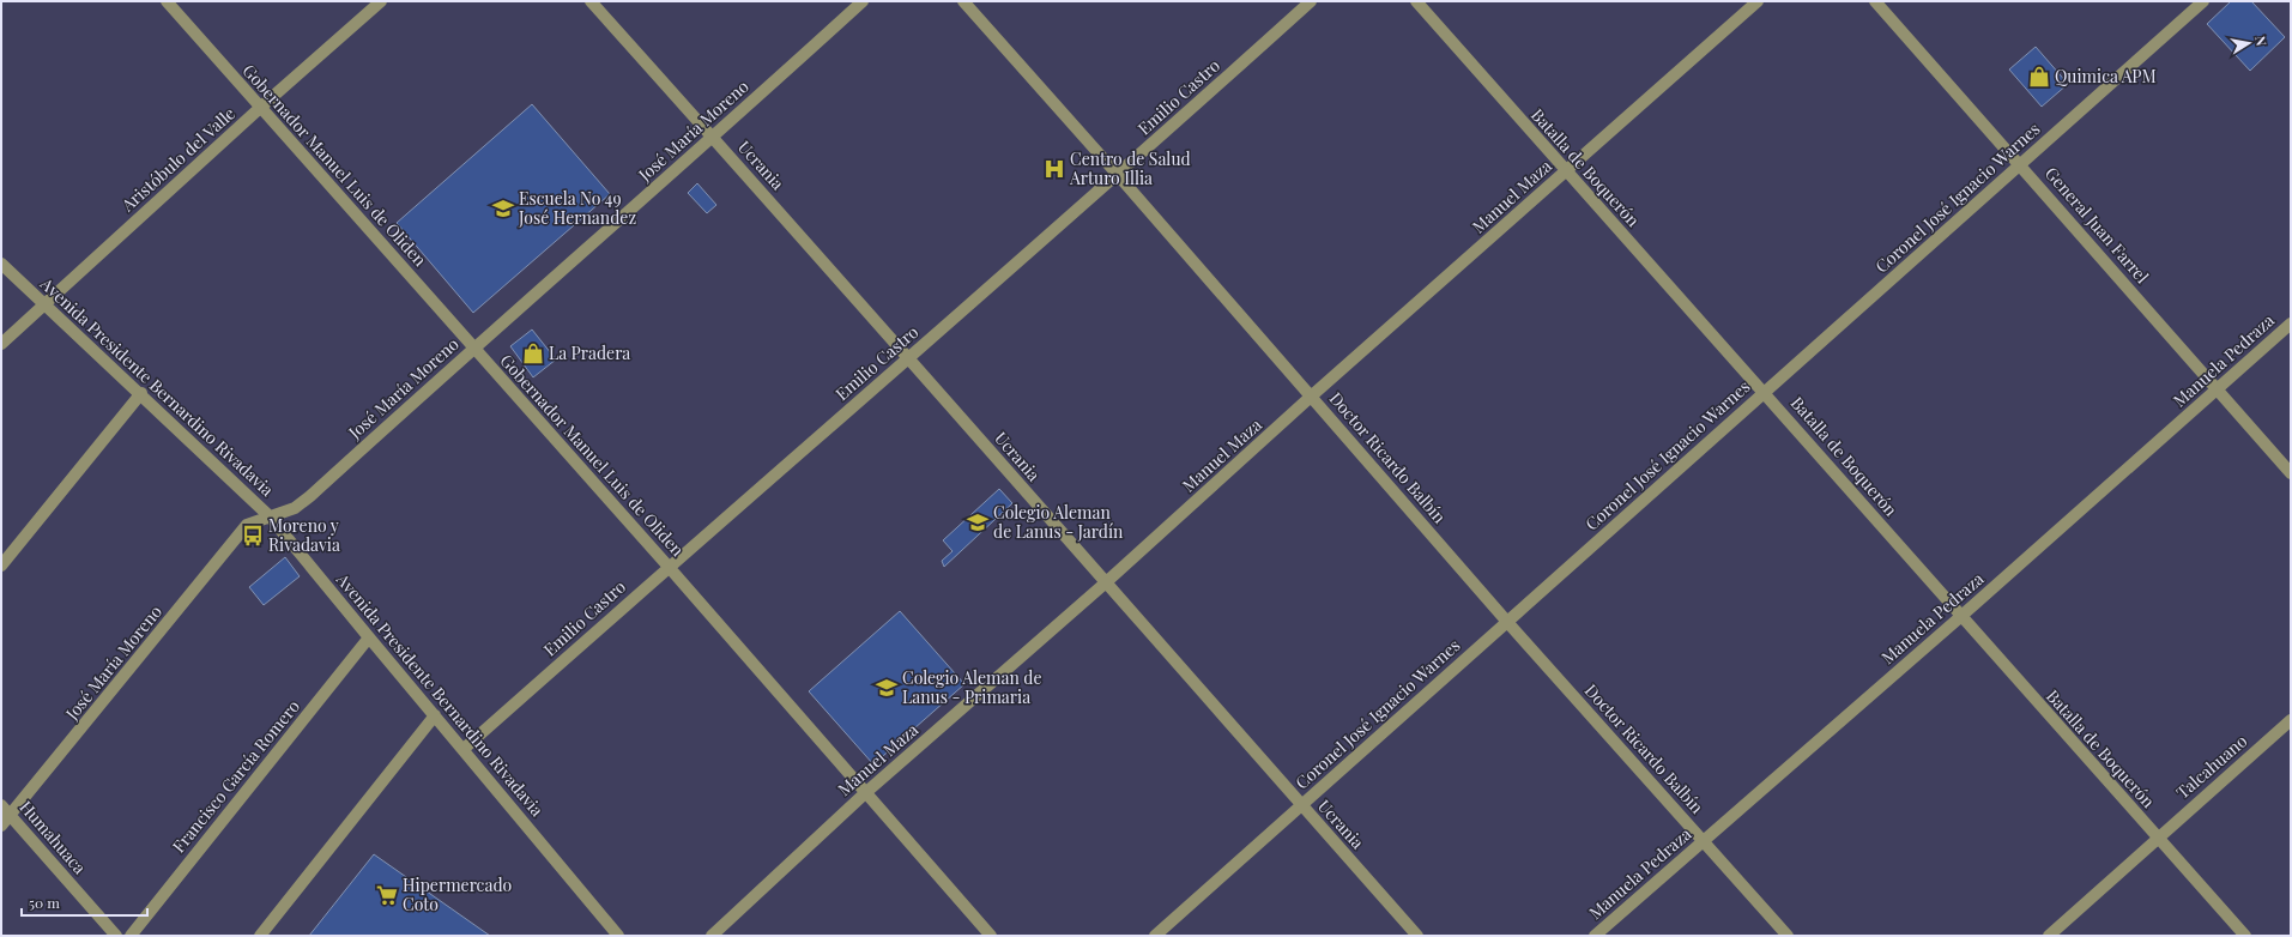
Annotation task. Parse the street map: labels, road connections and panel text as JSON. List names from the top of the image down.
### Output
{
  "streets": {
    "street": [
      "Emilio Castro",
      "José María Moreno",
      "Aristóbulo del Valle",
      "Gobernador Manuel Luis de Oliden",
      "Ucrania",
      "Batalla de Boquerón",
      "Manuel Maza",
      "Coronel José Ignacio Warnes",
      "General Juan Farrel",
      "Manuela Pedraza",
      "Avenida Presidente Bernardino Rivadavia",
      "Doctor Ricardo Balbín",
      "Talcahuano",
      "Francisco García Romero",
      "Humahuaca"
    ]
  },
  "crossings": [
    ["Emilio Castro", "Gobernador Manuel Luis de Oliden"],
    ["Emilio Castro", "Ucrania"],
    ["Emilio Castro", "Avenida Presidente Bernardino Rivadavia"],
    ["Emilio Castro", "Doctor Ricardo Balbín"],
    ["José María Moreno", "Gobernador Manuel Luis de Oliden"],
    ["José María Moreno", "Ucrania"],
    ["José María Moreno", "Avenida Presidente Bernardino Rivadavia"],
    ["José María Moreno", "Humahuaca"],
    ["Aristóbulo del Valle", "Gobernador Manuel Luis de Oliden"],
    ["Aristóbulo del Valle", "Avenida Presidente Bernardino Rivadavia"],
    ["Gobernador Manuel Luis de Oliden", "Manuel Maza"],
    ["Ucrania", "Manuel Maza"],
    ["Ucrania", "Coronel José Ignacio Warnes"],
    ["Batalla de Boquerón", "Manuel Maza"],
    ["Batalla de Boquerón", "Coronel José Ignacio Warnes"],
    ["Batalla de Boquerón", "Manuela Pedraza"],
    ["Batalla de Boquerón", "Talcahuano"],
    ["Manuel Maza", "Doctor Ricardo Balbín"],
    ["Coronel José Ignacio Warnes", "General Juan Farrel"],
    ["Coronel José Ignacio Warnes", "Doctor Ricardo Balbín"],
    ["General Juan Farrel", "Manuela Pedraza"],
    ["Manuela Pedraza", "Doctor Ricardo Balbín"],
    ["Avenida Presidente Bernardino Rivadavia", "Francisco García Romero"]
  ],
  "places": {
    "shop": ["Quimica APM", "La Pradera"],
    "hospital": ["Centro de Salud Arturo Illia"],
    "school or university": ["Escuela No 49 José Hernandez", "Colegio Aleman de Lanus - Jardín", "Colegio Aleman de Lanus - Primaria"],
    "bus stop": ["Moreno y Rivadavia"],
    "supermarket": ["Hipermercado Coto"]
  },
  "scale_bar": "50 m",
  "north": "right"
}
